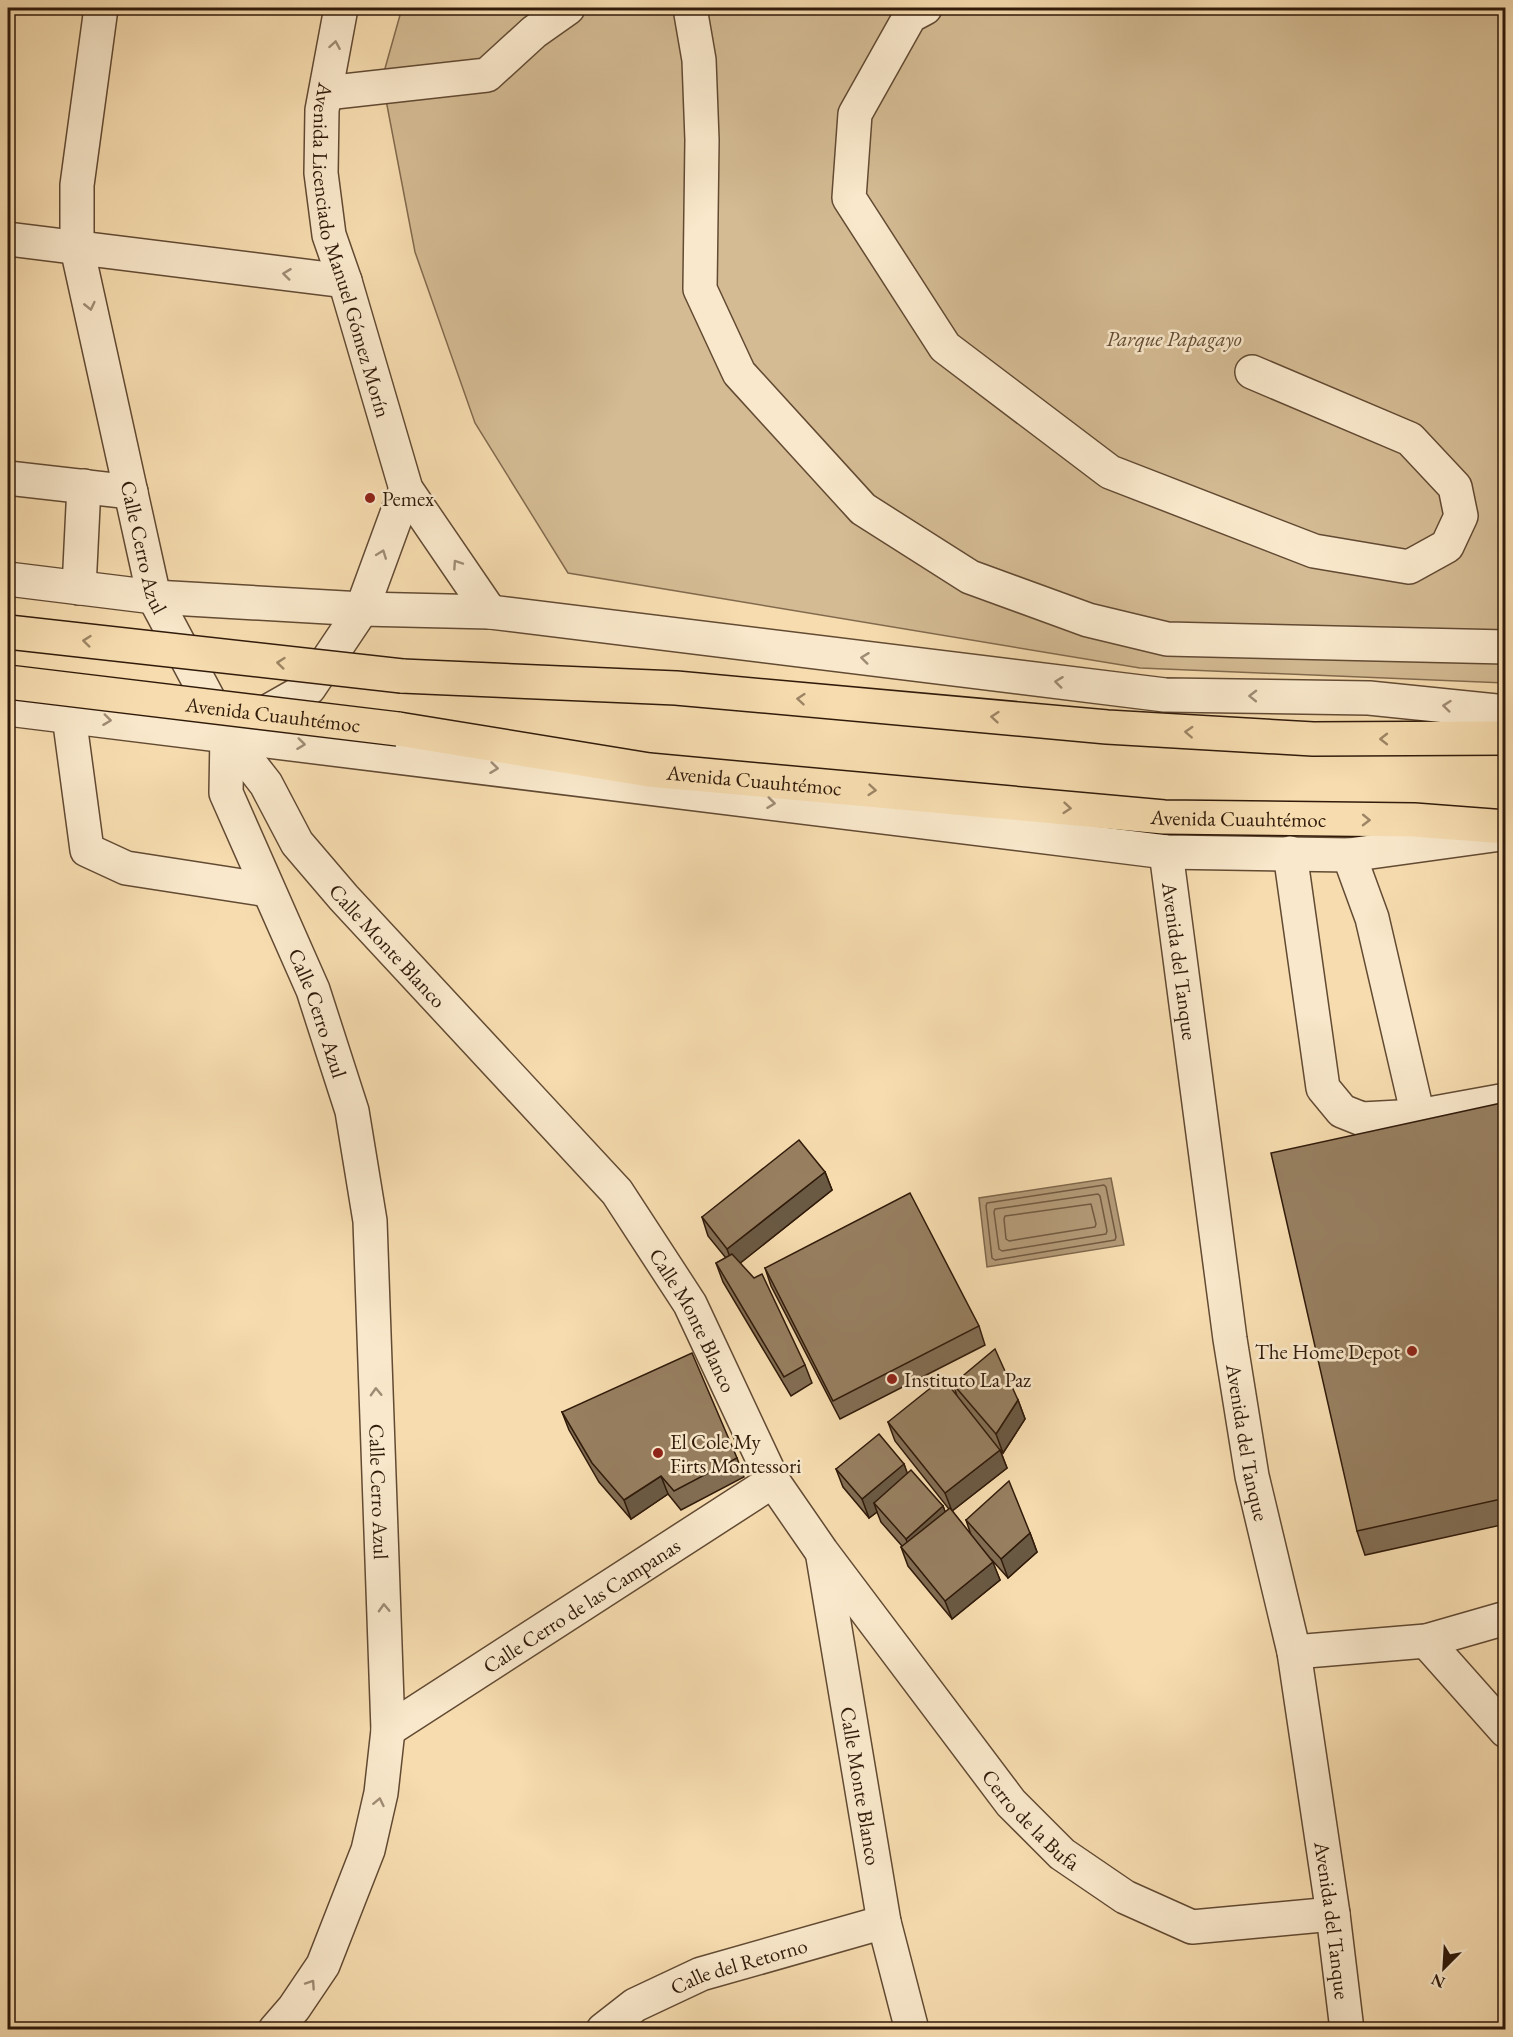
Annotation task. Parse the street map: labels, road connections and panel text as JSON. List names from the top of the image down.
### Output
{
  "streets": {
    "main road": ["Avenida Cuauhtémoc"],
    "street": [
      "Avenida Licenciado Manuel Gómez Morín",
      "Calle Cerro Azul",
      "Calle Monte Blanco",
      "Avenida del Tanque",
      "Calle Cerro de las Campanas",
      "Cerro de la Bufa",
      "Calle del Retorno"
    ]
  },
  "crossings": [
    ["Calle Cerro Azul", "Calle Monte Blanco"],
    ["Calle Cerro Azul", "Calle Cerro de las Campanas"],
    ["Calle Monte Blanco", "Calle Cerro de las Campanas"],
    ["Calle Monte Blanco", "Cerro de la Bufa"],
    ["Calle Monte Blanco", "Calle del Retorno"],
    ["Avenida del Tanque", "Cerro de la Bufa"]
  ],
  "parks": ["Parque Papagayo"],
  "places": [
    "Pemex",
    "The Home Depot",
    "Instituto La Paz",
    "El Cole My Firts Montessori"
  ],
  "north": "bottom left"
}
